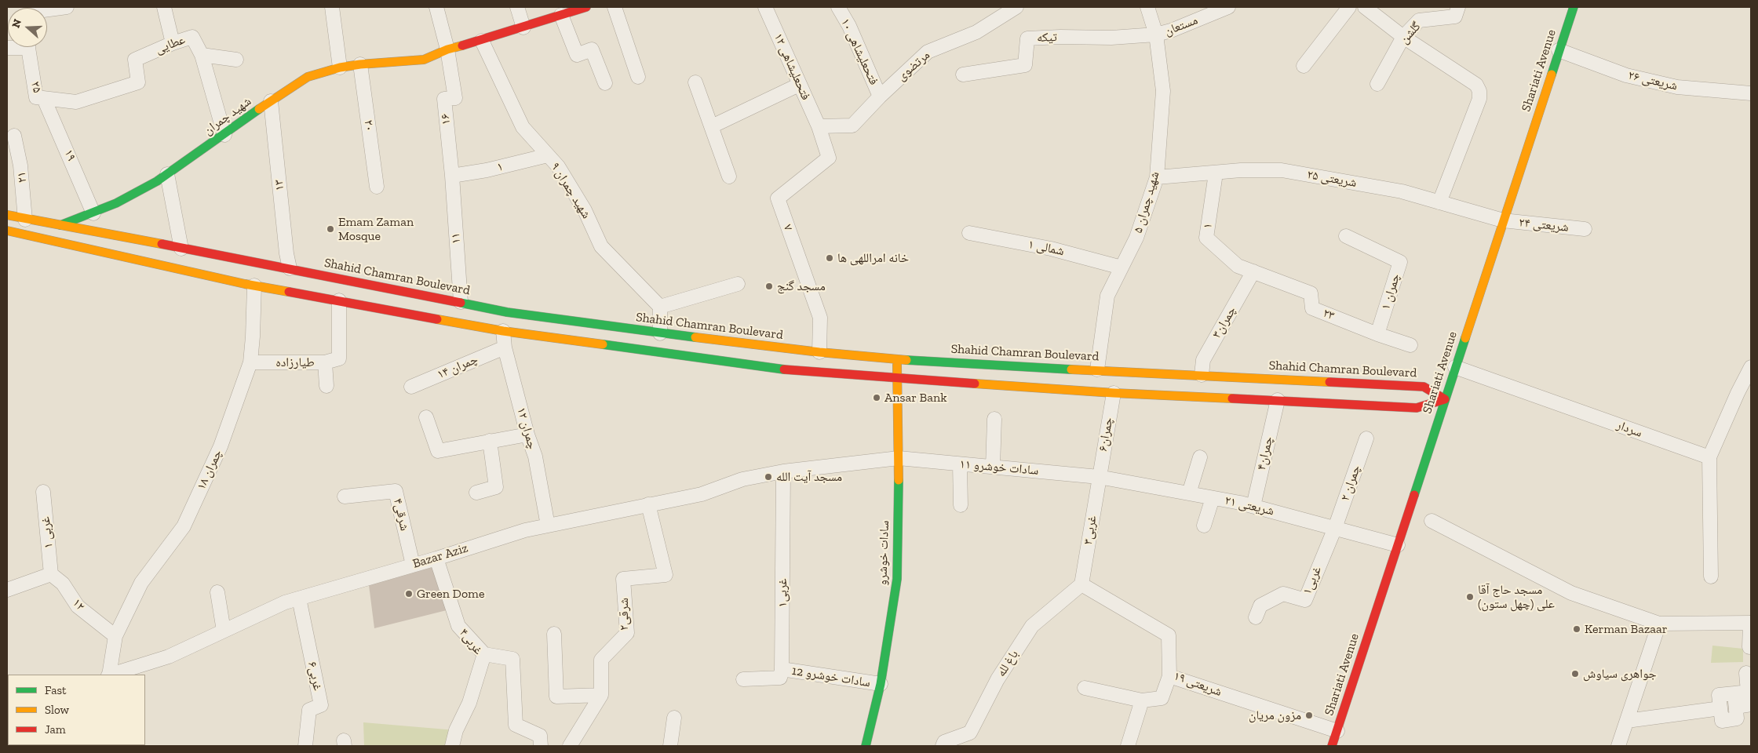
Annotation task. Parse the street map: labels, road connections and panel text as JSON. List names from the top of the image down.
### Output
{
  "streets": {
    "main road": [
      "Shariati Avenue",
      "شهید چمران",
      "Shahid Chamran Boulevard",
      "سادات خوشرو"
    ],
    "street": [
      "مستعان",
      "گلشن",
      "تیکه",
      "عطایی",
      "فتحعلیشاهی ۱۰",
      "مرتضوی",
      "فتحعلیشاهی ۱۲",
      "شریعتی ۲۶",
      "۲۵",
      "۱۶",
      "۲۰",
      "۱۹",
      "۱",
      "۲۱",
      "شریعتی ۲۵",
      "۱۳",
      "شهید چمران ۹",
      "شهید چمران ۵",
      "شریعتی ۲۴",
      "۷",
      "۱۱",
      "شمالی ۱",
      "چمران ۱",
      "۲۳",
      "چمران۳",
      "طیارزاده",
      "چمران ۱۴",
      "چمران ۱۲",
      "سردار",
      "چمران۶",
      "چمران۴",
      "سادات خوشرو ۱۱",
      "چمران ۱۸",
      "چمران ۲",
      "شریعتی ۲۱",
      "شرقی۴",
      "غربی۳",
      "۱ غربی",
      "Bazar Aziz",
      "غربی۱",
      "۱۲",
      "شرقی۲",
      "غربی۴",
      "باغ لله",
      "غربی۶",
      "سادات خوشرو 12",
      "شریعتی ۱۹"
    ]
  },
  "crossings": [
    ["مستعان", "تیکه"],
    ["مستعان", "شهید چمران ۵"],
    ["تیکه", "شهید چمران ۵"],
    ["عطایی", "۲۵"],
    ["عطایی", "شهید چمران"],
    ["فتحعلیشاهی ۱۰", "مرتضوی"],
    ["مرتضوی", "فتحعلیشاهی ۱۲"],
    ["مرتضوی", "۷"],
    ["فتحعلیشاهی ۱۲", "۷"],
    ["Shariati Avenue", "شریعتی ۲۶"],
    ["Shariati Avenue", "شریعتی ۲۵"],
    ["Shariati Avenue", "شریعتی ۲۴"],
    ["Shariati Avenue", "Shahid Chamran Boulevard"],
    ["Shariati Avenue", "سردار"],
    ["Shariati Avenue", "شریعتی ۲۱"],
    ["Shariati Avenue", "شریعتی ۱۹"],
    ["۲۵", "۱۹"],
    ["شهید چمران", "۱۶"],
    ["شهید چمران", "۲۰"],
    ["شهید چمران", "۱۹"],
    ["شهید چمران", "۱۳"],
    ["شهید چمران", "شهید چمران ۹"],
    ["شهید چمران", "Shahid Chamran Boulevard"],
    ["۱۶", "۱"],
    ["۱۶", "۱۱"],
    ["۱", "شریعتی ۲۵"],
    ["۱", "شهید چمران ۹"],
    ["۱", "۱۱"],
    ["۱", "۲۳"],
    ["۲۱", "Shahid Chamran Boulevard"],
    ["شریعتی ۲۵", "شهید چمران ۵"],
    ["شریعتی ۲۵", "شریعتی ۲۴"],
    ["۱۳", "Shahid Chamran Boulevard"],
    ["شهید چمران ۵", "شمالی ۱"],
    ["شهید چمران ۵", "Shahid Chamran Boulevard"],
    ["۷", "Shahid Chamran Boulevard"],
    ["۱۱", "Shahid Chamran Boulevard"],
    ["Shahid Chamran Boulevard", "چمران۳"],
    ["Shahid Chamran Boulevard", "طیارزاده"],
    ["Shahid Chamran Boulevard", "چمران ۱۲"],
    ["Shahid Chamran Boulevard", "چمران۶"],
    ["Shahid Chamran Boulevard", "چمران۴"],
    ["Shahid Chamran Boulevard", "چمران ۱۸"],
    ["Shahid Chamran Boulevard", "سادات خوشرو"],
    ["چمران ۱", "۲۳"],
    ["۲۳", "چمران۳"],
    ["طیارزاده", "چمران ۱۸"],
    ["چمران ۱۴", "چمران ۱۲"],
    ["چمران ۱۲", "Bazar Aziz"],
    ["چمران۶", "سادات خوشرو ۱۱"],
    ["چمران۶", "شریعتی ۲۱"],
    ["چمران۶", "غربی۳"],
    ["چمران۴", "شریعتی ۲۱"],
    ["سادات خوشرو ۱۱", "شریعتی ۲۱"],
    ["سادات خوشرو ۱۱", "غربی۳"],
    ["سادات خوشرو ۱۱", "سادات خوشرو"],
    ["سادات خوشرو ۱۱", "Bazar Aziz"],
    ["سادات خوشرو ۱۱", "غربی۱"],
    ["چمران ۱۸", "۱۲"],
    ["چمران ۲", "شریعتی ۲۱"],
    ["چمران ۲", "غربی۱"],
    ["شریعتی ۲۱", "غربی۳"],
    ["شریعتی ۲۱", "غربی۱"],
    ["شرقی۴", "Bazar Aziz"],
    ["غربی۳", "باغ لله"],
    ["غربی۳", "شریعتی ۱۹"],
    ["۱ غربی", "۱۲"],
    ["سادات خوشرو", "سادات خوشرو 12"],
    ["Bazar Aziz", "غربی۱"],
    ["Bazar Aziz", "شرقی۲"],
    ["Bazar Aziz", "غربی۴"],
    ["Bazar Aziz", "غربی۶"],
    ["غربی۱", "سادات خوشرو 12"],
    ["باغ لله", "شریعتی ۱۹"]
  ],
  "places": [
    "Emam Zaman Mosque",
    "خانه امراللهی ها",
    "مسجد گنج",
    "Ansar Bank",
    "مسجد آیت الله",
    "Green Dome",
    "مسجد حاج آقا علی (چهل ستون)",
    "Kerman Bazaar",
    "جواهری سیاوش",
    "مزون مریان"
  ],
  "legend": ["Fast", "Slow", "Jam"],
  "north": "left"
}
